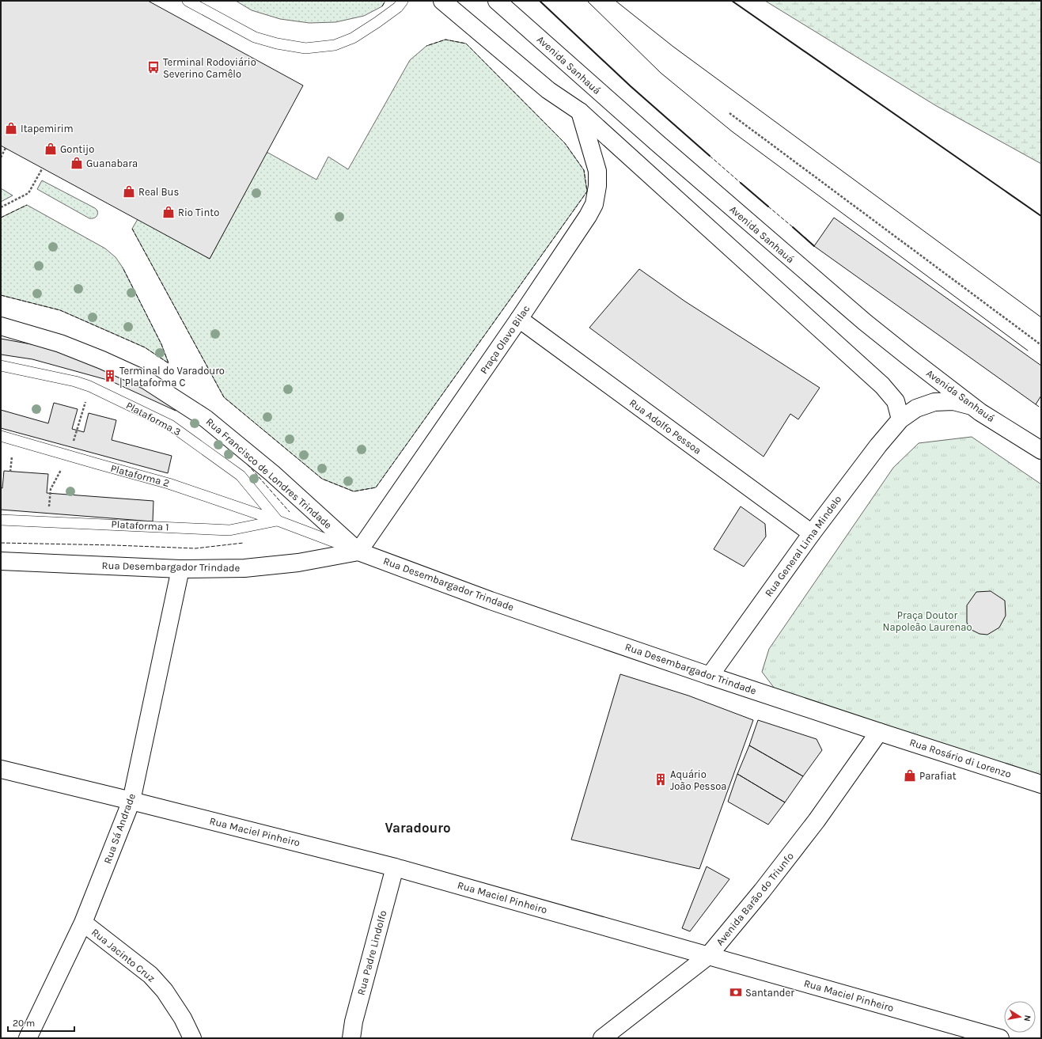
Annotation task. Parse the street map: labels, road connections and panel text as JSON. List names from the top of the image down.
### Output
{
  "streets": {
    "main road": [
      "Avenida Sanhauá",
      "Praça Olavo Bilac",
      "Rua Adolfo Pessoa",
      "Rua Francisco de Londres Trindade",
      "Rua General Lima Mindelo",
      "Rua Desembargador Trindade",
      "Rua Rosário di Lorenzo",
      "Rua Sá Andrade",
      "Rua Maciel Pinheiro",
      "Avenida Barão do Triunfo",
      "Rua Padre Lindolfo",
      "Rua Jacinto Cruz"
    ],
    "lane": ["Plataforma 3", "Plataforma 2", "Plataforma 1"]
  },
  "crossings": [
    ["Avenida Sanhauá", "Rua General Lima Mindelo"],
    ["Praça Olavo Bilac", "Rua Adolfo Pessoa"],
    ["Praça Olavo Bilac", "Rua Francisco de Londres Trindade"],
    ["Praça Olavo Bilac", "Plataforma 2"],
    ["Praça Olavo Bilac", "Rua Desembargador Trindade"],
    ["Plataforma 3", "Plataforma 2"],
    ["Plataforma 3", "Plataforma 1"],
    ["Rua Adolfo Pessoa", "Rua General Lima Mindelo"],
    ["Rua Francisco de Londres Trindade", "Plataforma 2"],
    ["Rua Francisco de Londres Trindade", "Rua Desembargador Trindade"],
    ["Plataforma 2", "Plataforma 1"],
    ["Plataforma 2", "Rua Desembargador Trindade"],
    ["Rua General Lima Mindelo", "Rua Desembargador Trindade"],
    ["Rua Desembargador Trindade", "Rua Rosário di Lorenzo"],
    ["Rua Desembargador Trindade", "Rua Sá Andrade"],
    ["Rua Desembargador Trindade", "Avenida Barão do Triunfo"],
    ["Rua Rosário di Lorenzo", "Avenida Barão do Triunfo"],
    ["Rua Sá Andrade", "Rua Maciel Pinheiro"],
    ["Rua Sá Andrade", "Rua Jacinto Cruz"],
    ["Rua Maciel Pinheiro", "Avenida Barão do Triunfo"],
    ["Rua Maciel Pinheiro", "Rua Padre Lindolfo"]
  ],
  "districts": ["Varadouro"],
  "parks": ["Praça Doutor Napoleão Laurenao"],
  "places": {
    "bus stop": ["Terminal Rodoviário Severino Camêlo"],
    "shop": [
      "Itapemirim",
      "Gontijo",
      "Guanabara",
      "Real Bus",
      "Rio Tinto",
      "Parafiat"
    ],
    "building": ["Terminal do Varadouro | Plataforma C", "Aquário João Pessoa"],
    "bank": ["Santander"]
  },
  "scale_bar": "20 m",
  "north": "right"
}
